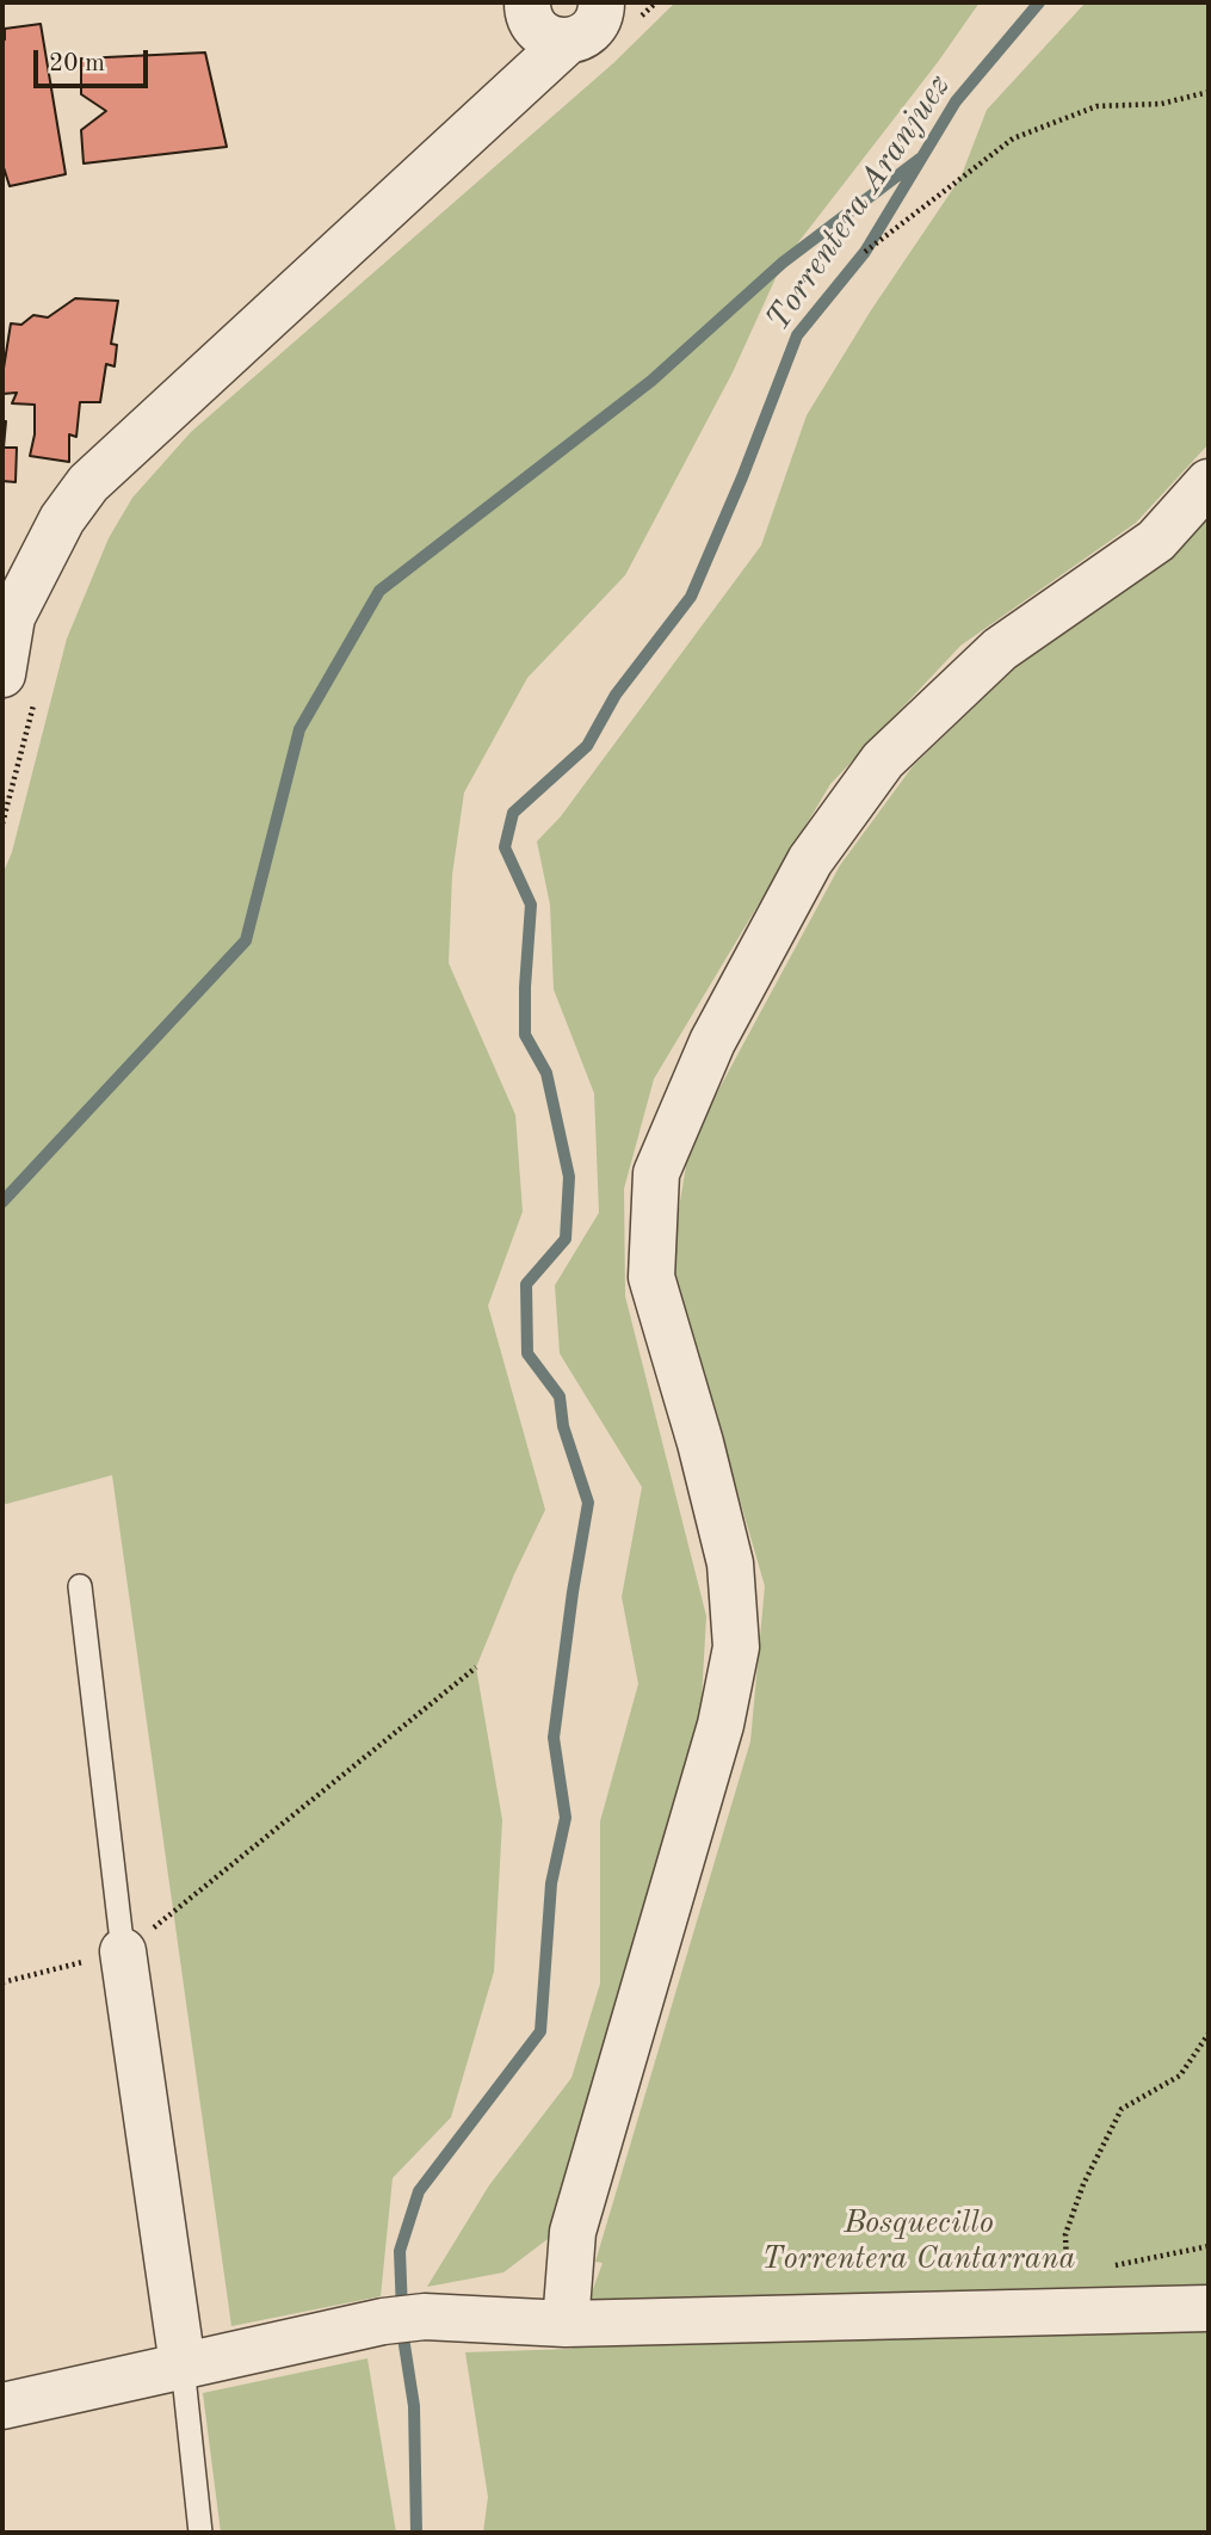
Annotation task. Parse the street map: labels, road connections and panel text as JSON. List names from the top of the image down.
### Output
{
  "water": ["Torrentera Aranjuez"],
  "parks": ["Bosquecillo Torrentera Cantarrana"],
  "scale_bar": "20 m"
}
